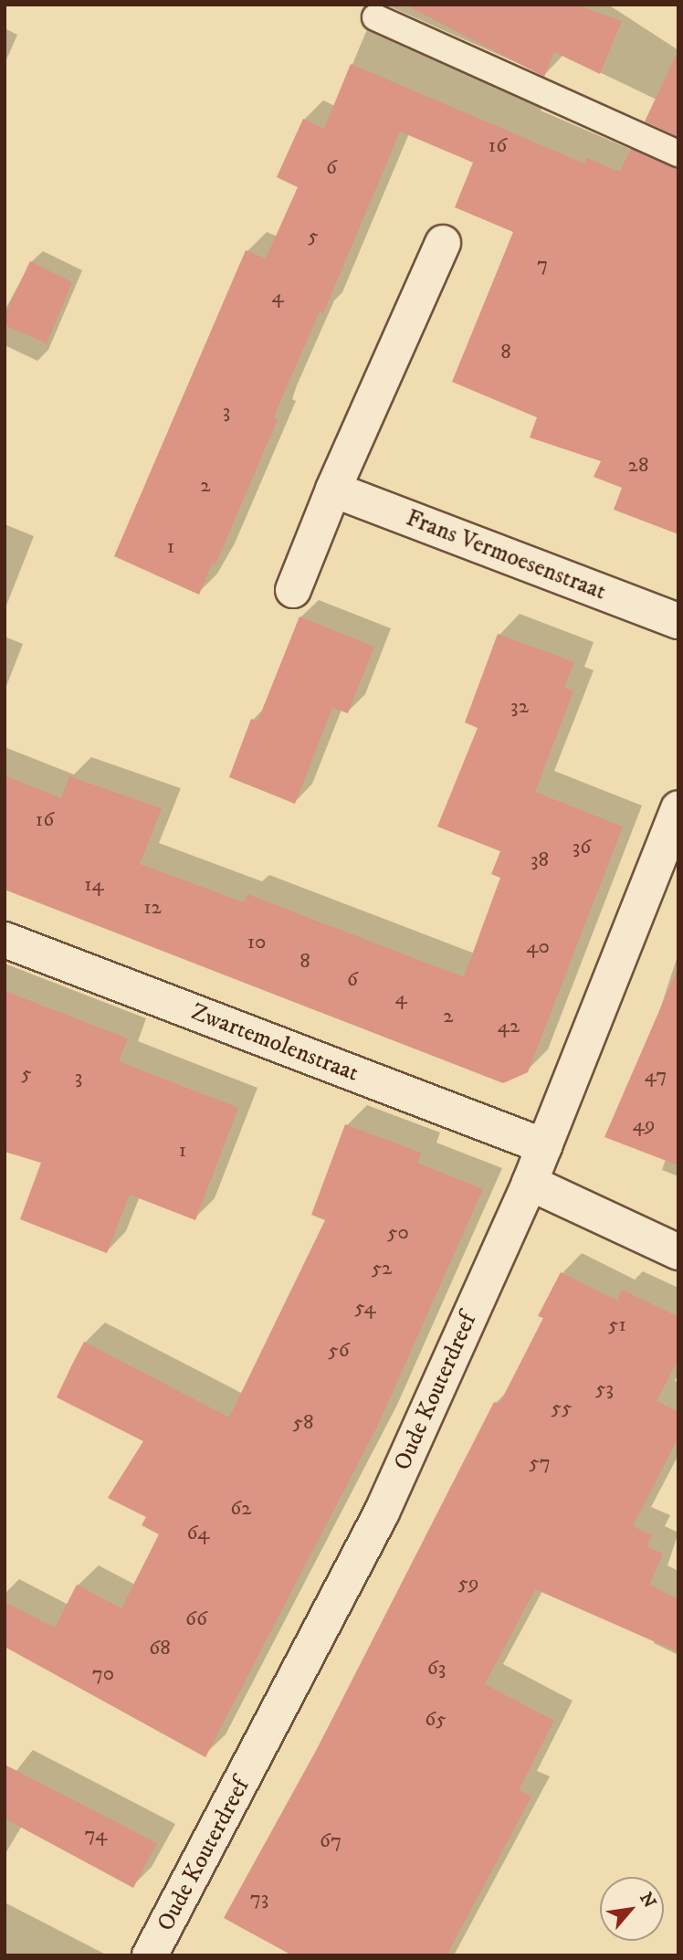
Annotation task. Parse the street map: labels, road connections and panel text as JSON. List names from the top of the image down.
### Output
{
  "streets": {
    "street": ["Frans Vermoesenstraat", "Zwartemolenstraat", "Oude Kouterdreef"]
  },
  "crossings": [
    ["Zwartemolenstraat", "Oude Kouterdreef"]
  ],
  "house_numbers": [
    "16",
    "6",
    "5",
    "7",
    "4",
    "8",
    "3",
    "28",
    "2",
    "1",
    "32",
    "16",
    "36",
    "38",
    "14",
    "12",
    "10",
    "40",
    "8",
    "6",
    "4",
    "2",
    "42",
    "5",
    "47",
    "3",
    "49",
    "1",
    "50",
    "52",
    "54",
    "51",
    "56",
    "53",
    "55",
    "58",
    "57",
    "62",
    "64",
    "59",
    "66",
    "68",
    "63",
    "70",
    "65",
    "74",
    "67",
    "73"
  ],
  "north": "top right"
}
